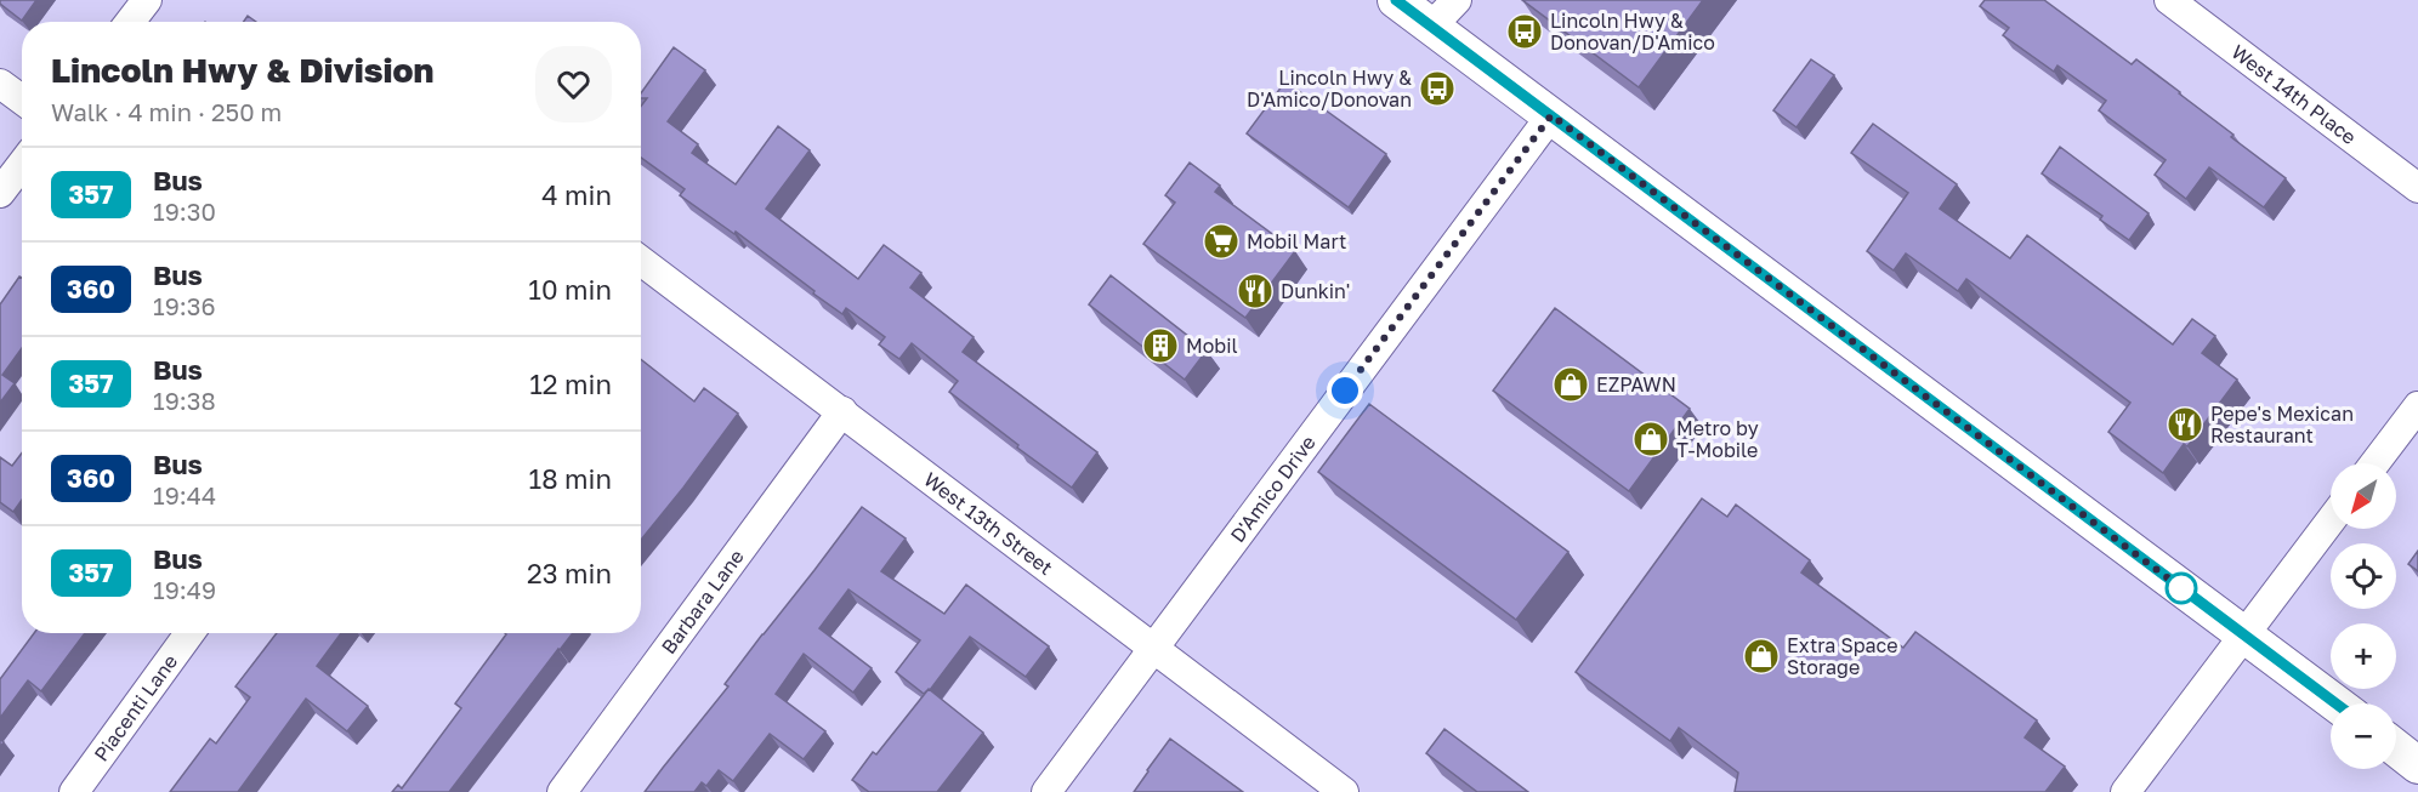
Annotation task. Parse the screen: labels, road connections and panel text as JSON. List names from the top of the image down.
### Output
{
  "streets": {
    "street": [
      "West 14th Place",
      "D'Amico Drive",
      "West 13th Street",
      "Barbara Lane",
      "Piacenti Lane"
    ]
  },
  "crossings": [
    ["D'Amico Drive", "West 13th Street"],
    ["West 13th Street", "Barbara Lane"]
  ],
  "places": {
    "bus stop": ["Lincoln Hwy & Donovan/D'Amico", "Lincoln Hwy & D'Amico/Donovan"],
    "supermarket": ["Mobil Mart"],
    "restaurant": ["Dunkin'", "Pepe's Mexican Restaurant"],
    "building": ["Mobil"],
    "shop": ["EZPAWN", "Metro by T-Mobile", "Extra Space Storage"]
  },
  "lines": ["bus line 357"],
  "north": "bottom left",
  "page": {
    "heading": ["Lincoln Hwy & Division", "Walk · 4 min · 250 m"],
    "list": [
      {
        "mark": "357",
        "name": "Bus",
        "note": "19:30",
        "value": "4 min"
      },
      {
        "mark": "360",
        "name": "Bus",
        "note": "19:36",
        "value": "10 min"
      },
      {
        "mark": "357",
        "name": "Bus",
        "note": "19:38",
        "value": "12 min"
      },
      {
        "mark": "360",
        "name": "Bus",
        "note": "19:44",
        "value": "18 min"
      },
      {
        "mark": "357",
        "name": "Bus",
        "note": "19:49",
        "value": "23 min"
      }
    ],
    "map_buttons": ["+", "−"]
  }
}
